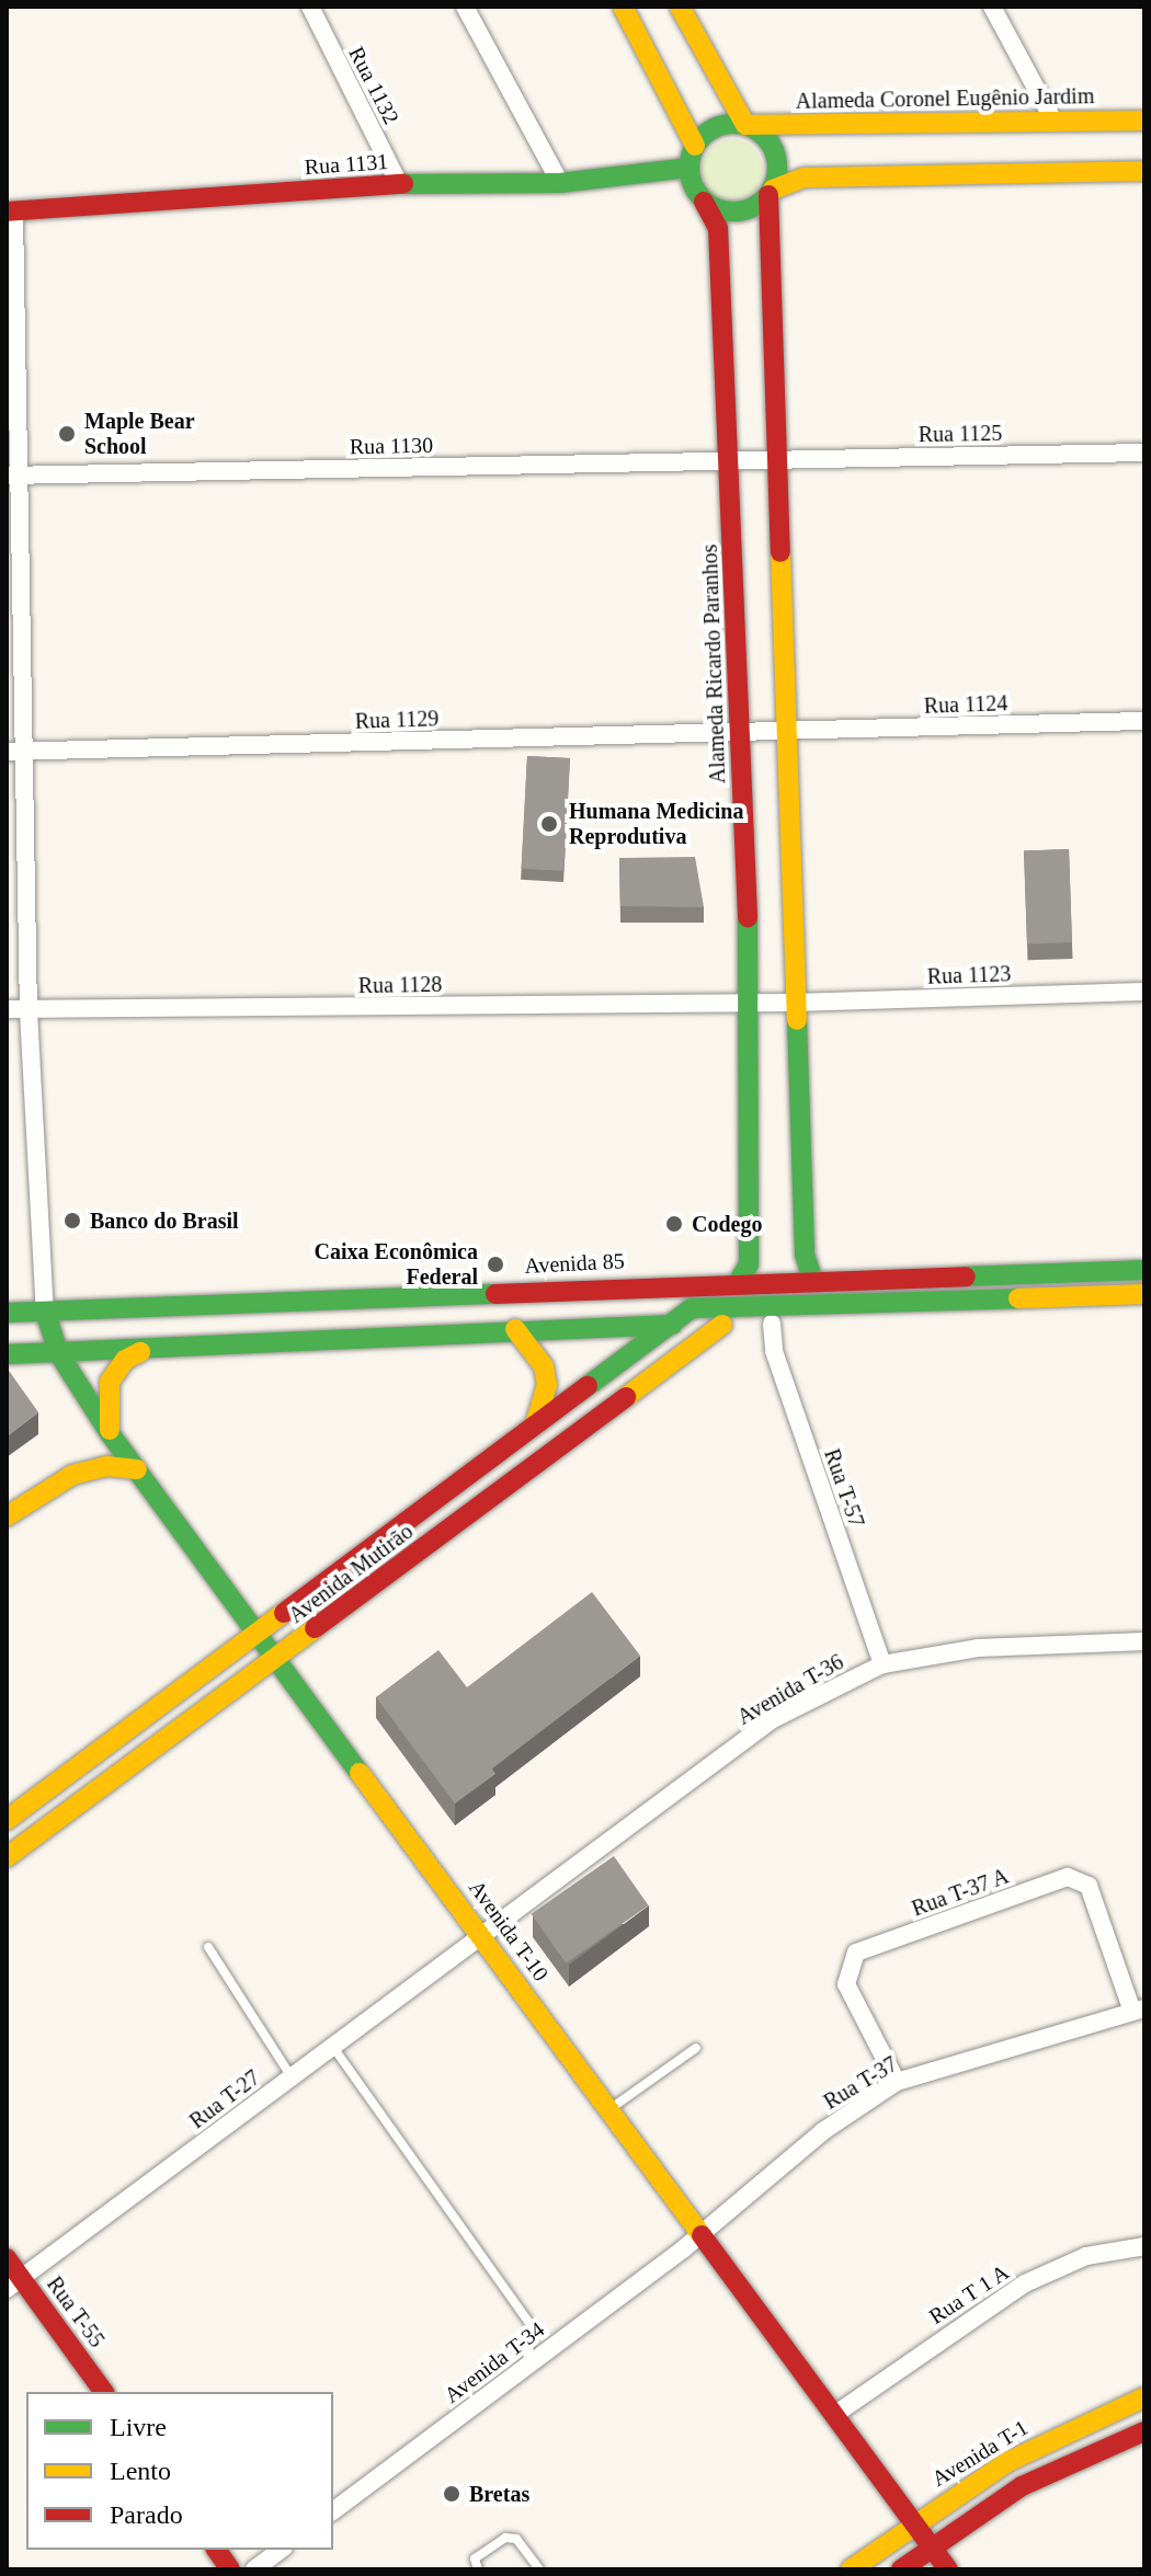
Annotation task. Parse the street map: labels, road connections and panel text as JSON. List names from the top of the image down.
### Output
{
  "streets": {
    "main road": [
      "Alameda Coronel Eugênio Jardim",
      "Rua 1131",
      "Alameda Ricardo Paranhos",
      "Avenida 85",
      "Avenida Mutirão",
      "Avenida T-10",
      "Rua T-55",
      "Avenida T-1"
    ],
    "street": [
      "Rua 1132",
      "Rua 1125",
      "Rua 1130",
      "Rua 1124",
      "Rua 1129",
      "Rua 1123",
      "Rua 1128",
      "Rua T-57",
      "Avenida T-36",
      "Rua T-37 A",
      "Rua T-37",
      "Rua T-27",
      "Rua T 1 A",
      "Avenida T-34"
    ]
  },
  "crossings": [
    ["Rua 1132", "Rua 1131"],
    ["Alameda Coronel Eugênio Jardim", "Rua 1131"],
    ["Alameda Coronel Eugênio Jardim", "Alameda Ricardo Paranhos"],
    ["Rua 1131", "Alameda Ricardo Paranhos"],
    ["Rua 1125", "Rua 1130"],
    ["Rua 1130", "Alameda Ricardo Paranhos"],
    ["Alameda Ricardo Paranhos", "Rua 1129"],
    ["Alameda Ricardo Paranhos", "Rua 1128"],
    ["Alameda Ricardo Paranhos", "Avenida 85"],
    ["Rua 1124", "Rua 1129"],
    ["Rua 1123", "Rua 1128"],
    ["Avenida 85", "Avenida T-10"],
    ["Rua T-57", "Avenida T-36"],
    ["Avenida Mutirão", "Avenida T-10"],
    ["Avenida T-36", "Avenida T-10"],
    ["Avenida T-36", "Rua T-27"],
    ["Rua T-37 A", "Rua T-37"],
    ["Avenida T-10", "Rua T-37"],
    ["Avenida T-10", "Rua T-27"],
    ["Avenida T-10", "Rua T 1 A"],
    ["Avenida T-10", "Avenida T-1"],
    ["Rua T-37", "Avenida T-34"],
    ["Rua T-27", "Rua T-55"]
  ],
  "places": [
    "Maple Bear School",
    "Humana Medicina Reprodutiva",
    "Banco do Brasil",
    "Codego",
    "Caixa Econômica Federal",
    "Bretas"
  ],
  "legend": ["Livre", "Lento", "Parado"]
}
